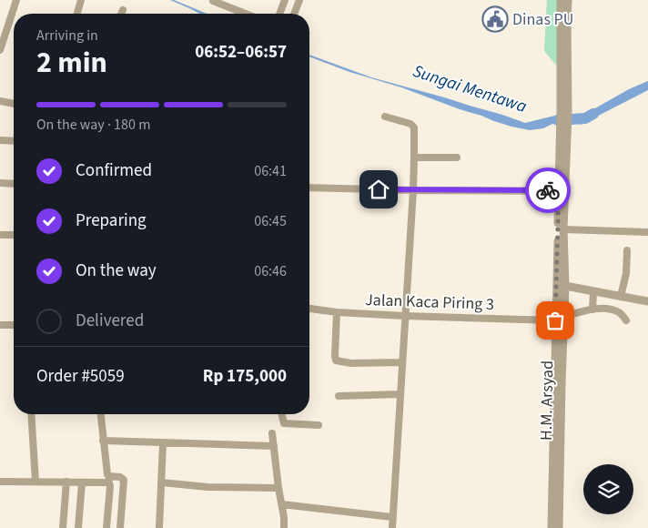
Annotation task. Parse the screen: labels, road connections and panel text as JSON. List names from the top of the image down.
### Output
{
  "streets": {
    "street": ["Jalan Kaca Piring 3", "H.M. Arsyad"]
  },
  "crossings": [
    ["Jalan Kaca Piring 3", "H.M. Arsyad"]
  ],
  "water": ["Sungai Mentawa"],
  "places": {
    "public building": ["Dinas PU"]
  },
  "page": {
    "heading": ["2 min", "Arriving in", "06:52–06:57"],
    "panel": ["Order #5059", "Rp 175,000"],
    "bar": "On the way · 180 m",
    "list": [
      ["Confirmed", "06:41"],
      ["Preparing", "06:45"],
      ["On the way", "06:46"],
      "Delivered"
    ]
  }
}
